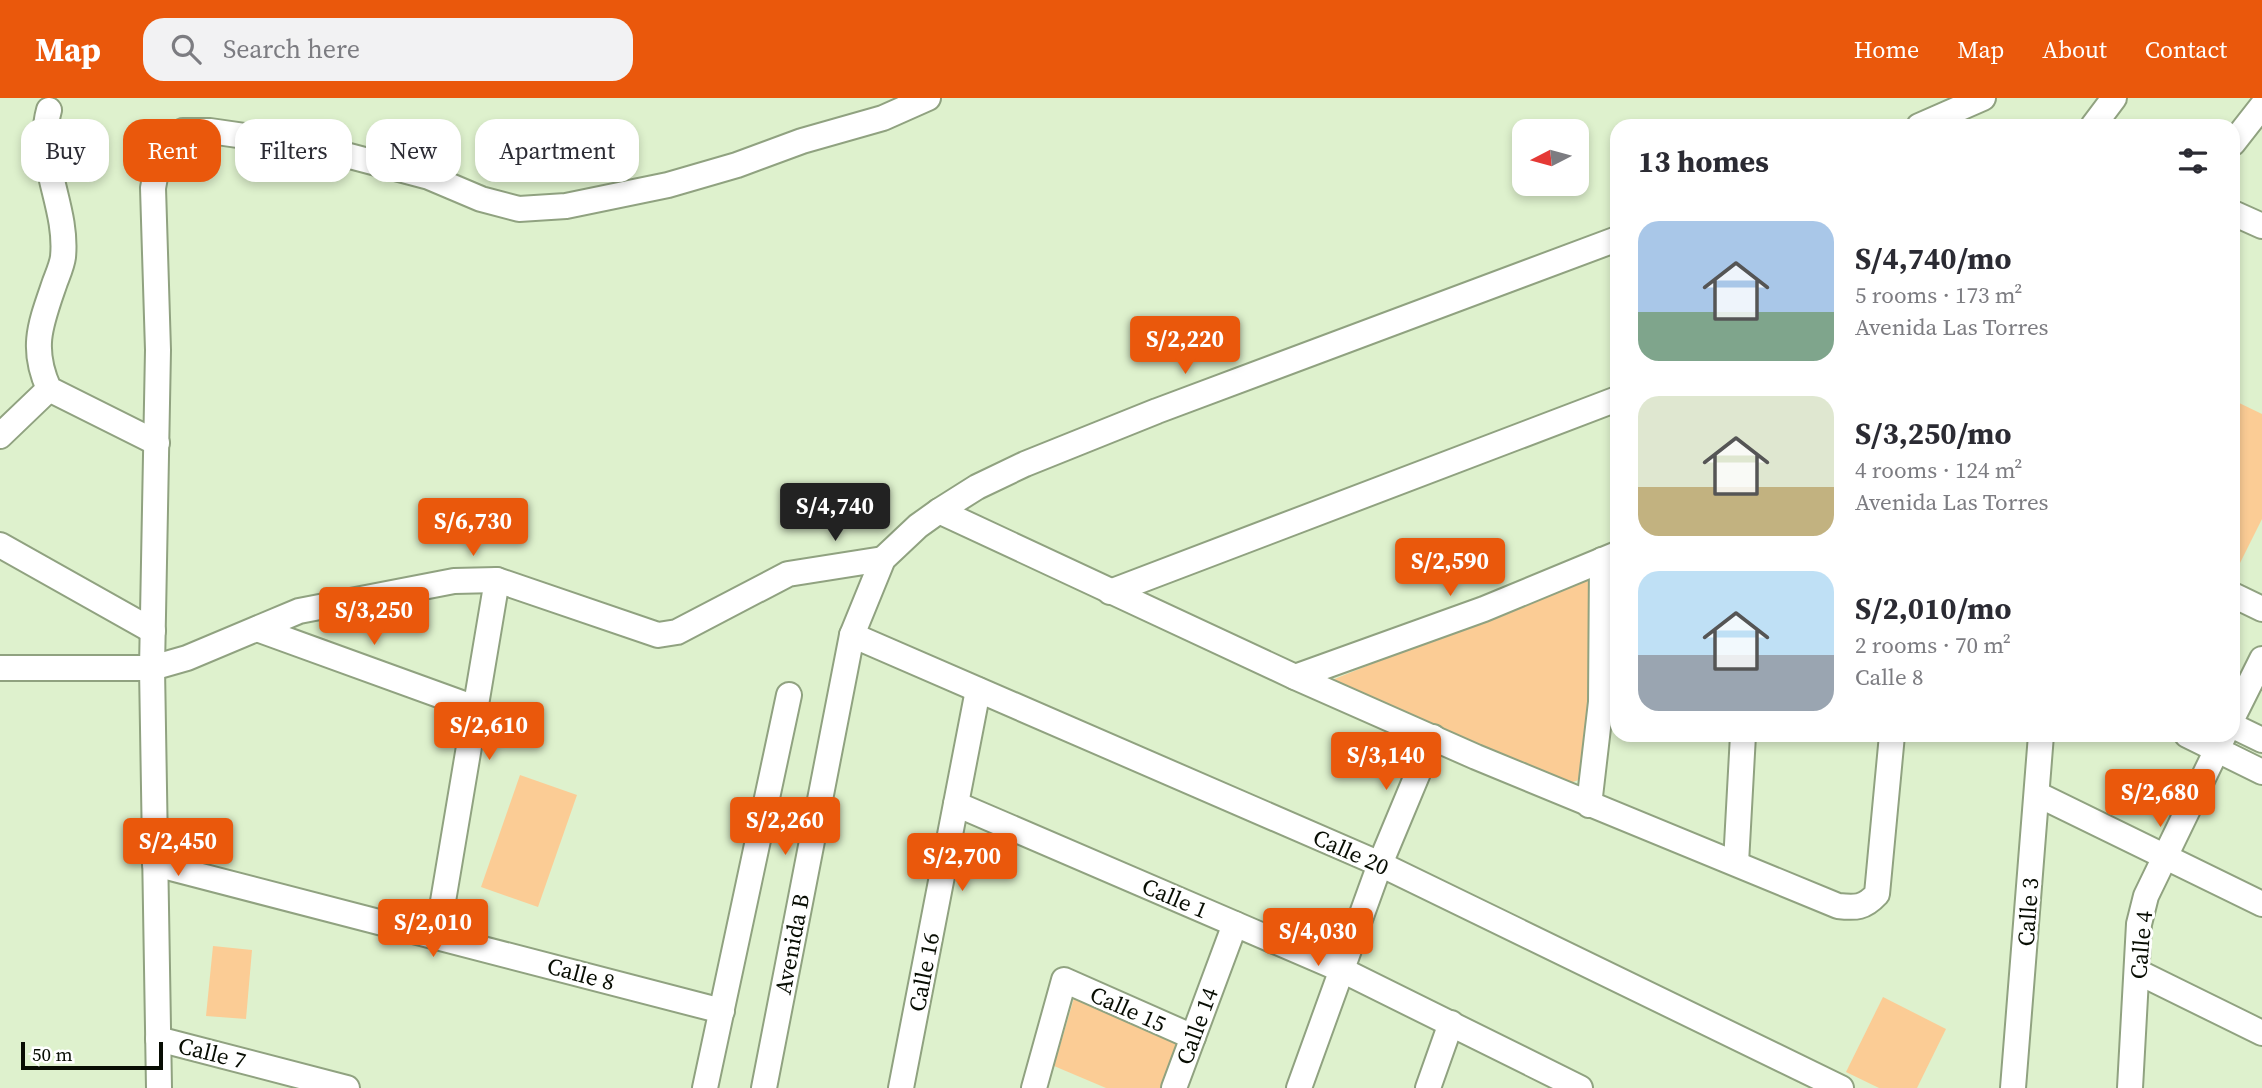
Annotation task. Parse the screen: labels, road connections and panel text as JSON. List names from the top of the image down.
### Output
{
  "streets": {
    "street": [
      "Calle 20",
      "Calle 1",
      "Calle 3",
      "Avenida B",
      "Calle 4",
      "Calle 16",
      "Calle 8",
      "Calle 15",
      "Calle 14",
      "Calle 7"
    ]
  },
  "crossings": [
    ["Calle 20", "Avenida B"],
    ["Calle 20", "Calle 16"],
    ["Calle 1", "Calle 16"],
    ["Calle 1", "Calle 14"],
    ["Calle 15", "Calle 14"]
  ],
  "scale_bar": "50 m",
  "north": "left",
  "page": {
    "header": "Map",
    "search": "Search here",
    "nav": [
      "Home",
      "Map",
      "About",
      "Contact"
    ],
    "chip": [
      "Buy",
      "Rent",
      "Filters",
      "New",
      "Apartment"
    ],
    "heading": "13 homes",
    "list": [
      {
        "name": "S/4,740/mo",
        "note": "5 rooms · 173 m² · Avenida Las Torres"
      },
      {
        "name": "S/3,250/mo",
        "note": "4 rooms · 124 m² · Avenida Las Torres"
      },
      {
        "name": "S/2,010/mo",
        "note": "2 rooms · 70 m² · Calle 8"
      }
    ],
    "price": [
      "S/2,220",
      "S/4,740",
      "S/6,730",
      "S/2,590",
      "S/3,250",
      "S/2,610",
      "S/3,140",
      "S/2,680",
      "S/2,260",
      "S/2,450",
      "S/2,700",
      "S/2,010",
      "S/4,030"
    ],
    "scale": "50 m"
  }
}
